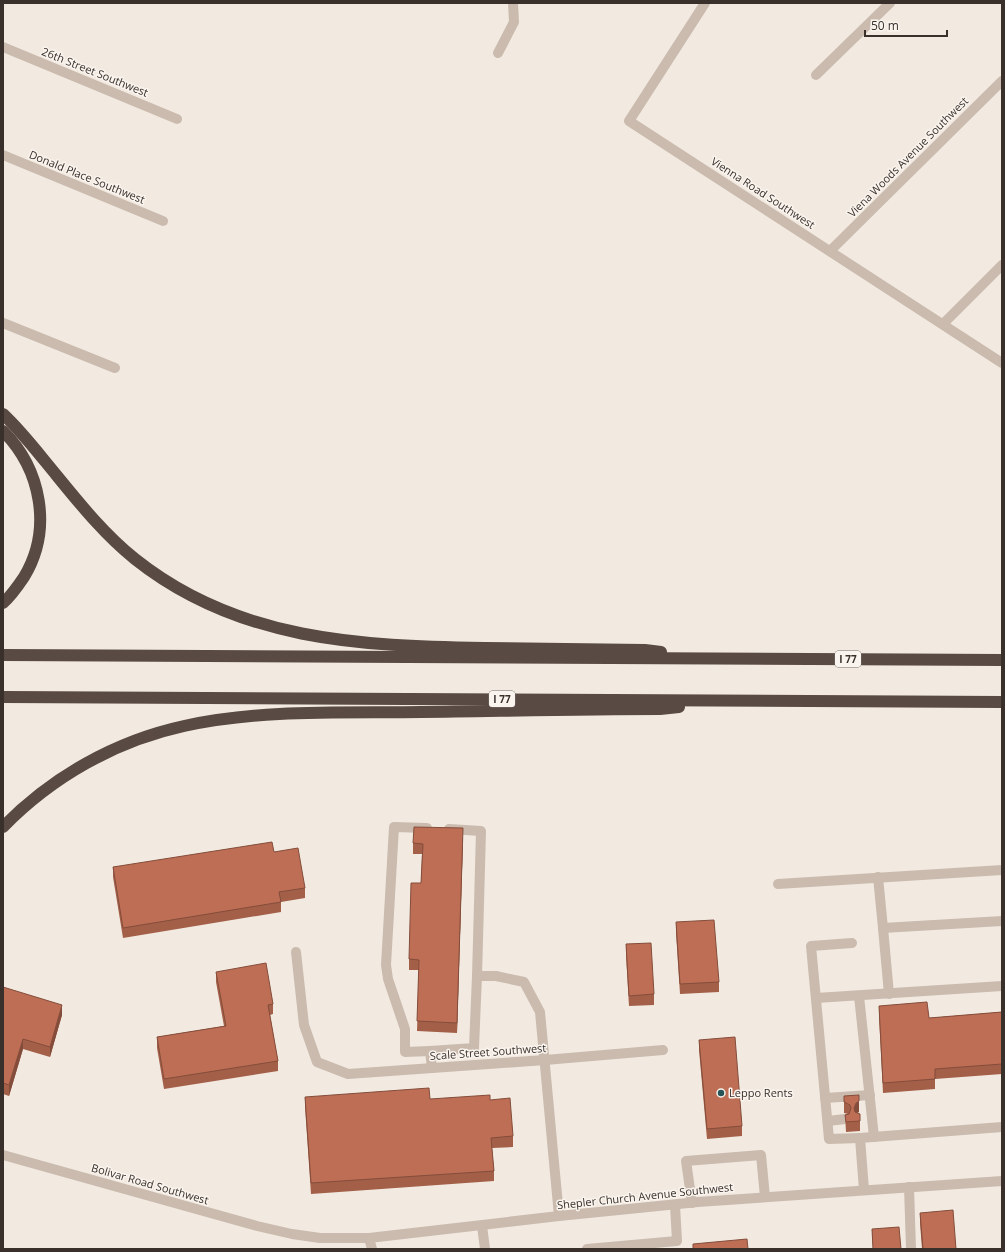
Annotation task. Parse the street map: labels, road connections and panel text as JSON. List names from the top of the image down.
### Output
{
  "streets": {
    "highway": ["I 77"],
    "street": [
      "26th Street Southwest",
      "Viena Woods Avenue Southwest",
      "Donald Place Southwest",
      "Vienna Road Southwest",
      "Scale Street Southwest",
      "Bolivar Road Southwest",
      "Shepler Church Avenue Southwest"
    ]
  },
  "crossings": [
    ["Viena Woods Avenue Southwest", "Vienna Road Southwest"],
    ["Bolivar Road Southwest", "Shepler Church Avenue Southwest"]
  ],
  "places": ["Leppo Rents"],
  "scale_bar": "50 m"
}
